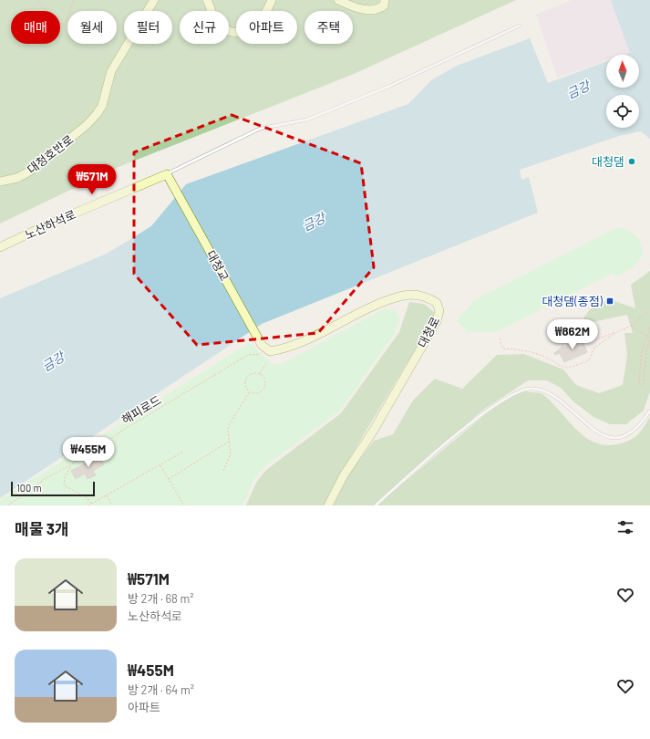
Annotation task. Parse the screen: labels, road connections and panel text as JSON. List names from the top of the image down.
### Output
{
  "streets": {
    "street": [
      "대청호반로",
      "노산하석로",
      "대청교",
      "대청로"
    ],
    "path": ["해피로드"]
  },
  "crossings": [
    ["노산하석로", "대청교"],
    ["대청교", "대청로"],
    ["대청교", "해피로드"],
    ["대청로", "해피로드"]
  ],
  "water": ["금강"],
  "places": {
    "other": ["대청댐"],
    "transit": ["대청댐(종점)"]
  },
  "scale_bar": "100 m",
  "north": "top",
  "page": {
    "chip": [
      "매매",
      "월세",
      "필터",
      "신규",
      "아파트",
      "주택"
    ],
    "price": ["₩571M", "₩862M", "₩455M"],
    "scale": "100 m",
    "heading": "매물 3개",
    "list": [
      {
        "name": "₩571M",
        "note": "방 2개 · 68 m² · 노산하석로"
      },
      {
        "name": "₩455M",
        "note": "방 2개 · 64 m² · 아파트"
      }
    ]
  }
}
